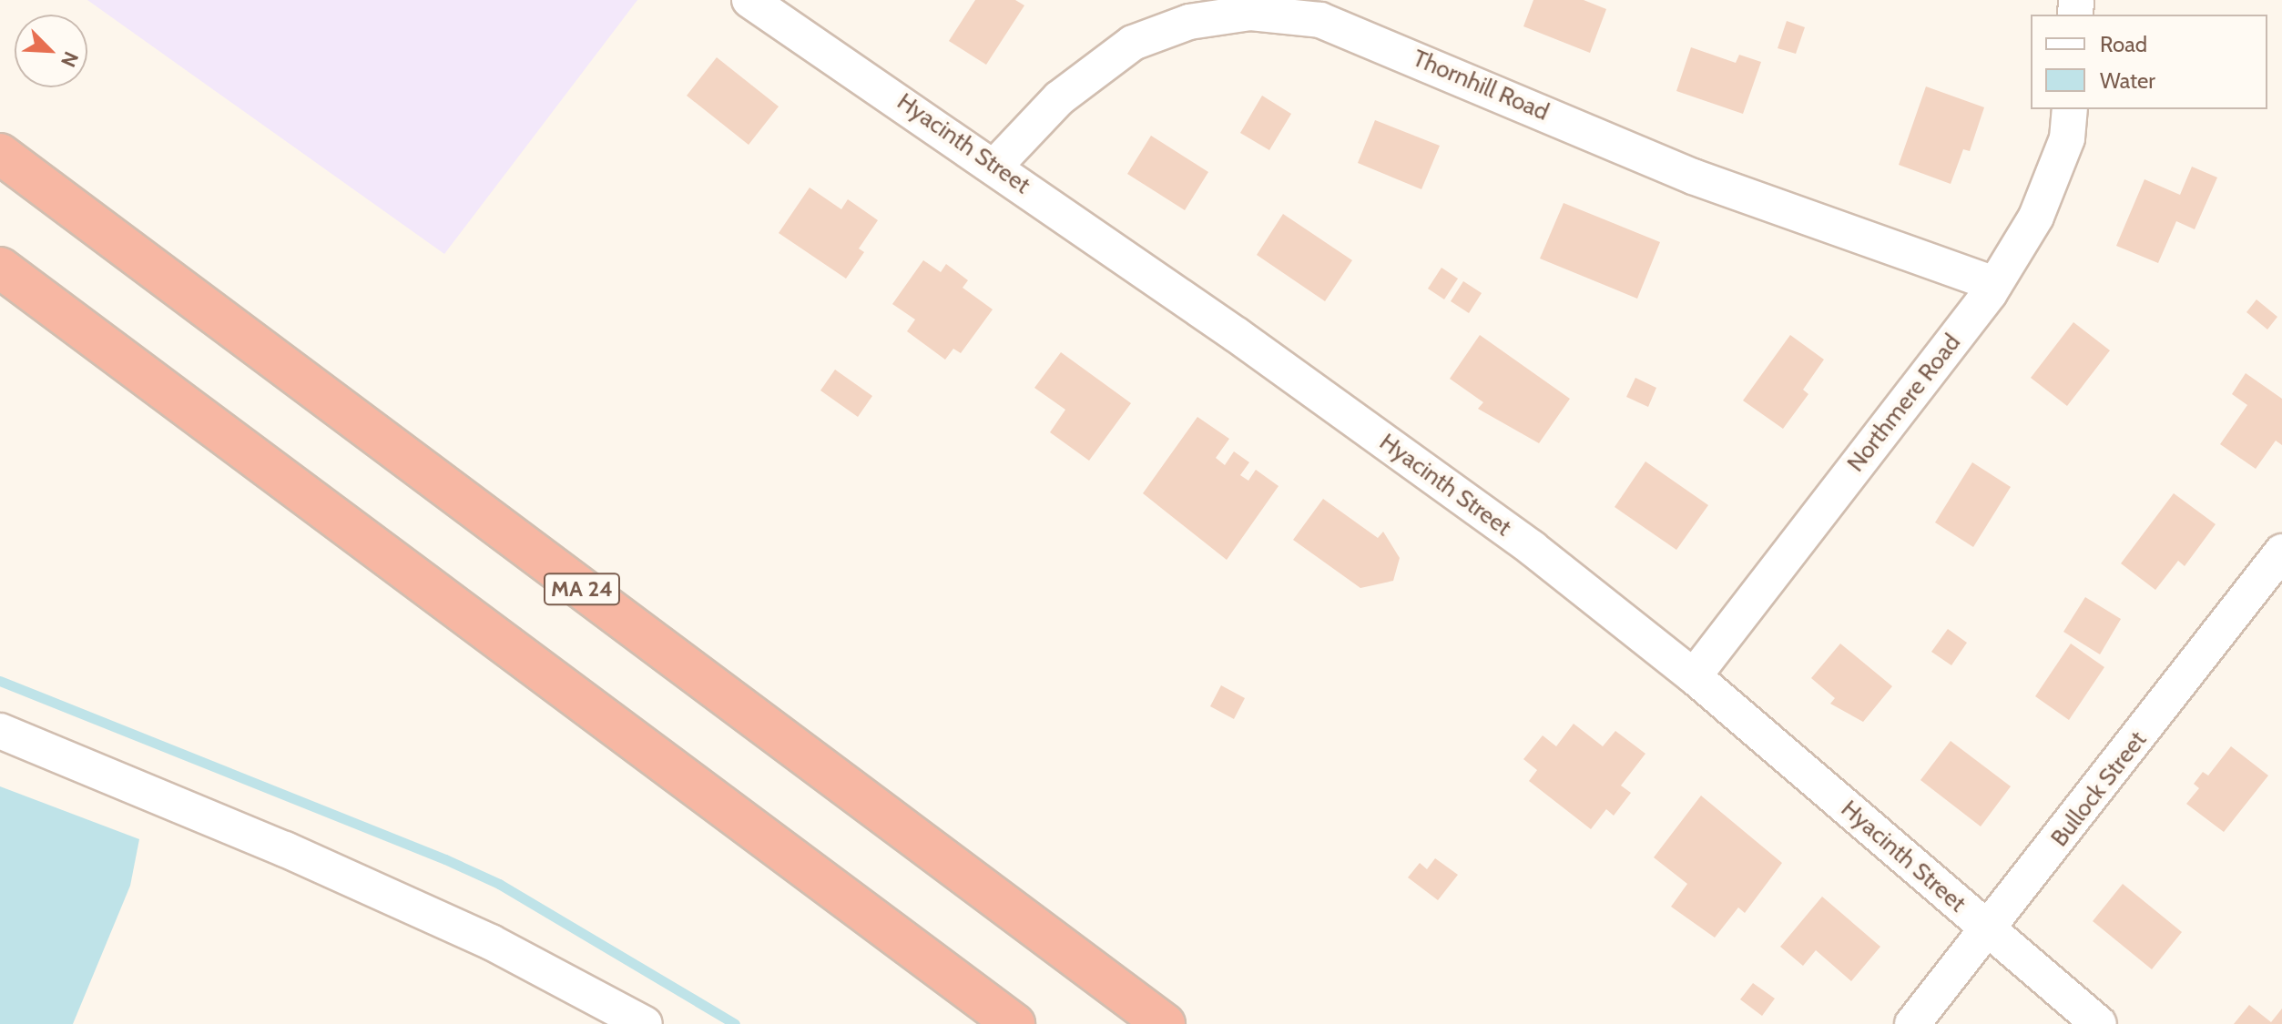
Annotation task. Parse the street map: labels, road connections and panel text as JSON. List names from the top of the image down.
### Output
{
  "streets": {
    "highway": ["MA 24"],
    "street": [
      "Thornhill Road",
      "Hyacinth Street",
      "Northmere Road",
      "Bullock Street"
    ]
  },
  "crossings": [
    ["Thornhill Road", "Hyacinth Street"],
    ["Thornhill Road", "Northmere Road"],
    ["Hyacinth Street", "Northmere Road"],
    ["Hyacinth Street", "Bullock Street"]
  ],
  "legend": ["Road", "Water"],
  "north": "bottom right"
}
